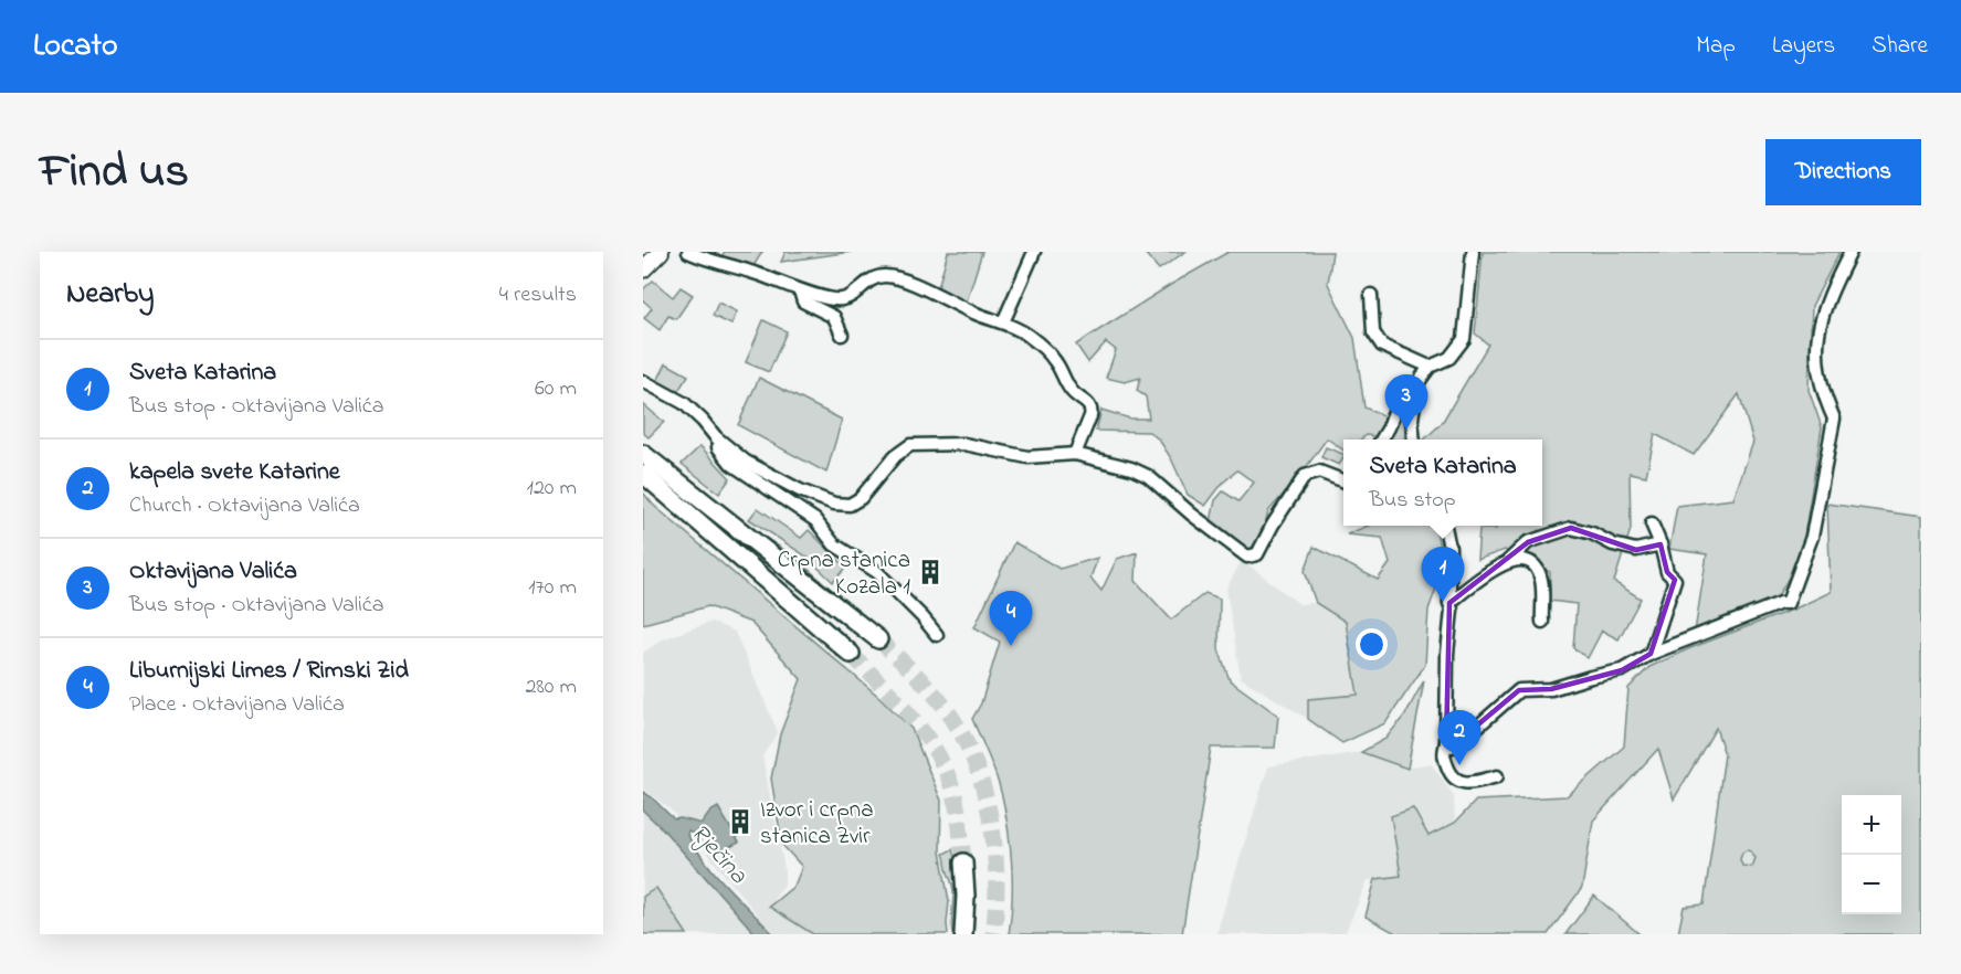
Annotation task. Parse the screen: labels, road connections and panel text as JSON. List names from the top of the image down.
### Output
{
  "water": ["Rječina"],
  "places": {
    "building": ["Crpna stanica Kozala 1", "Izvor i crpna stanica Zvir"]
  },
  "page": {
    "header": "Locato",
    "nav": ["Map", "Layers", "Share"],
    "title": "Find us",
    "buttons": "Directions",
    "heading": ["Nearby", "4 results"],
    "list": [
      {
        "mark": "1",
        "name": "Sveta Katarina",
        "note": "Bus stop · Oktavijana Valića",
        "value": "60 m"
      },
      {
        "mark": "2",
        "name": "kapela svete Katarine",
        "note": "Church · Oktavijana Valića",
        "value": "120 m"
      },
      {
        "mark": "3",
        "name": "Oktavijana Valića",
        "note": "Bus stop · Oktavijana Valića",
        "value": "170 m"
      },
      {
        "mark": "4",
        "name": "Liburnijski Limes / Rimski Zid",
        "note": "Place · Oktavijana Valića",
        "value": "280 m"
      }
    ],
    "pins": [
      "3",
      "1",
      "4",
      "2"
    ],
    "popup": ["Sveta Katarina", "Bus stop"],
    "map_buttons": ["+", "−"]
  }
}
